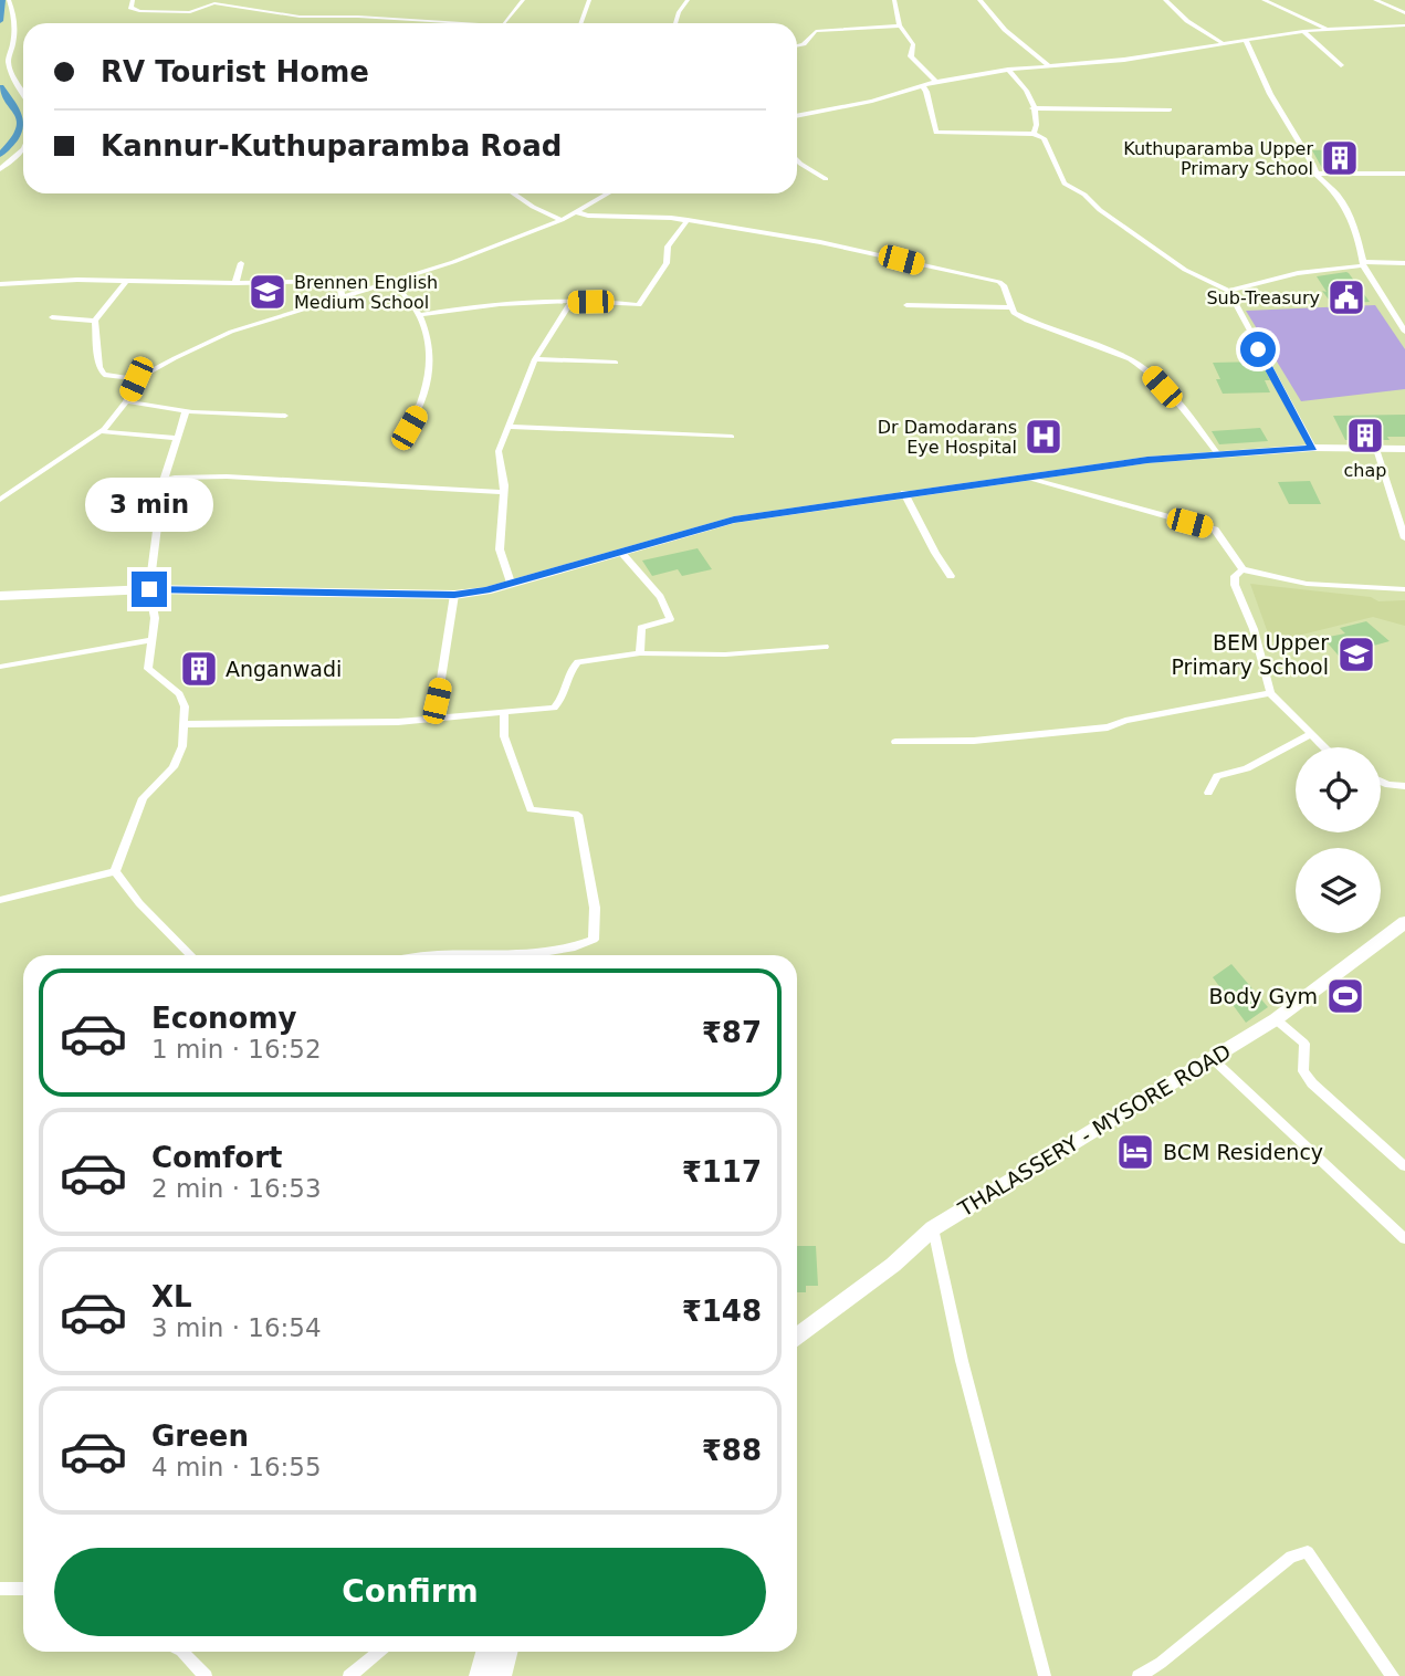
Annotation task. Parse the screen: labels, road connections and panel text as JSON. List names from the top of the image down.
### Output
{
  "streets": {
    "main road": ["THALASSERY - MYSORE ROAD"]
  },
  "places": {
    "building": ["Kuthuparamba Upper Primary School", "chap", "Anganwadi"],
    "school or university": ["Brennen English Medium School", "BEM Upper Primary School"],
    "public building": ["Sub-Treasury"],
    "hospital": ["Dr Damodarans Eye Hospital"],
    "sports": ["Body Gym"],
    "hotel": ["BCM Residency"]
  },
  "page": {
    "banner": ["RV Tourist Home", "Kannur-Kuthuparamba Road"],
    "bubble": "3 min",
    "list": [
      {
        "name": "Economy",
        "note": "1 min · 16:52",
        "value": "₹87"
      },
      {
        "name": "Comfort",
        "note": "2 min · 16:53",
        "value": "₹117"
      },
      {
        "name": "XL",
        "note": "3 min · 16:54",
        "value": "₹148"
      },
      {
        "name": "Green",
        "note": "4 min · 16:55",
        "value": "₹88"
      }
    ],
    "buttons": "Confirm"
  }
}
